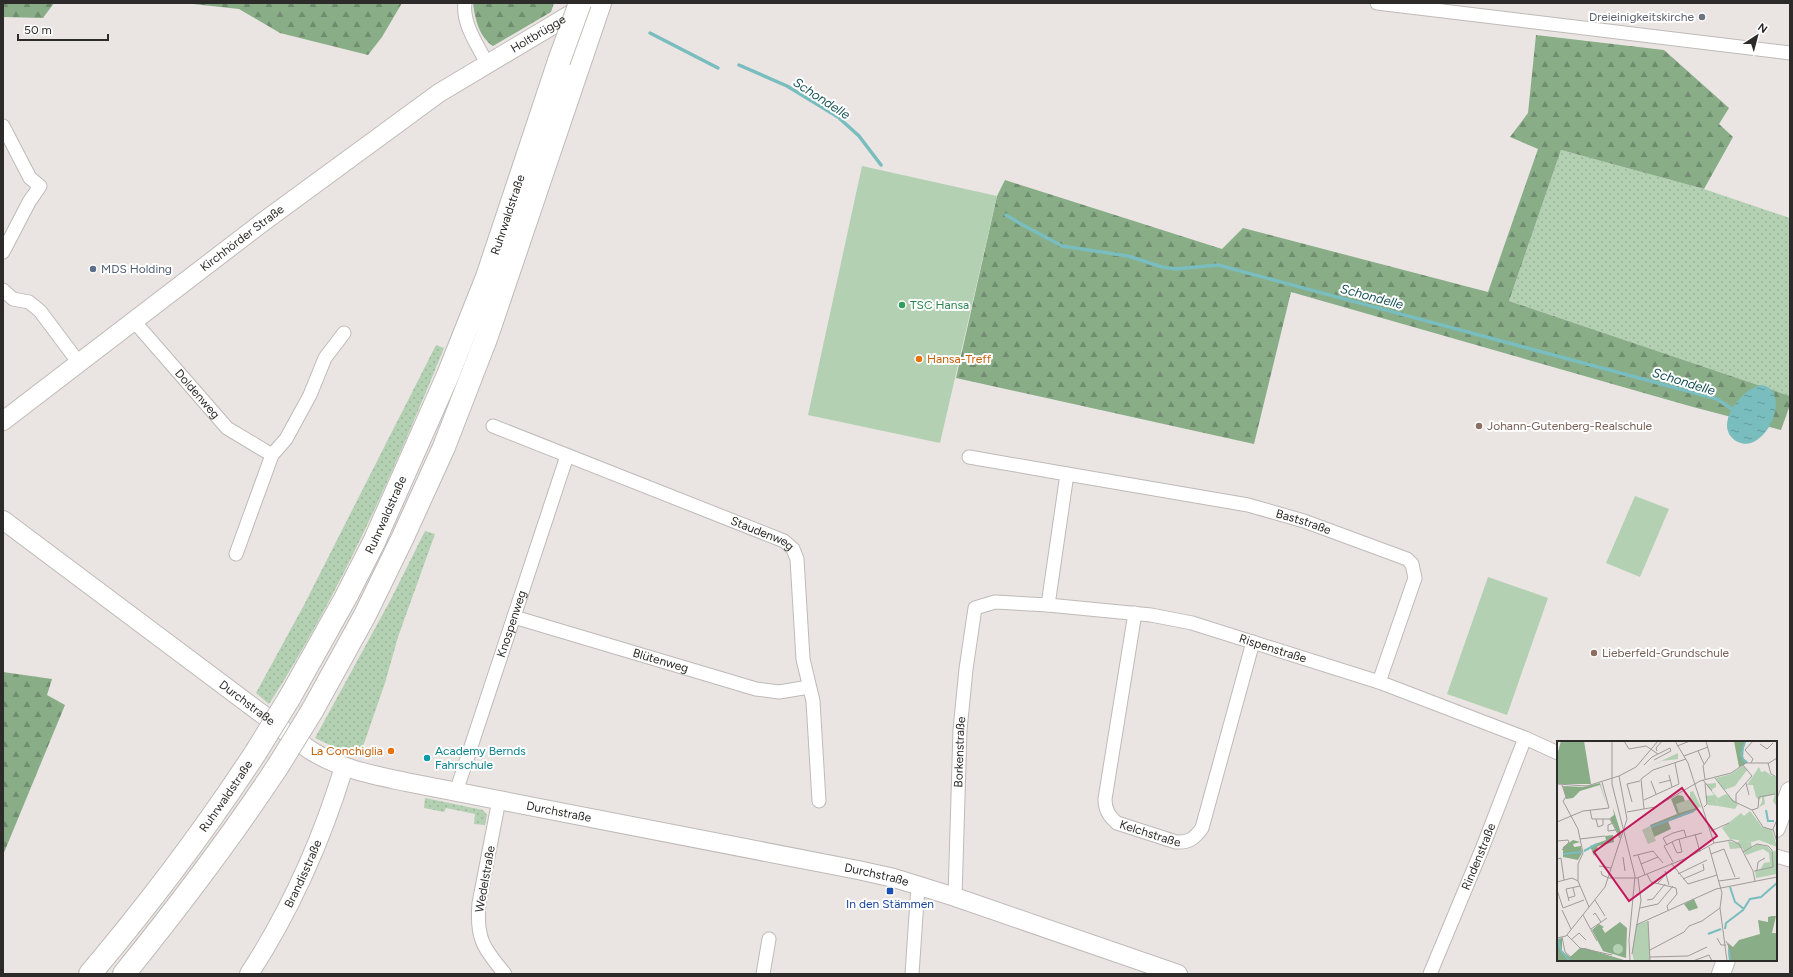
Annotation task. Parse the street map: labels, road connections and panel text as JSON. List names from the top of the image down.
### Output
{
  "streets": {
    "highway": ["Ruhrwaldstraße"],
    "street": [
      "Holtbrügge",
      "Kirchhörder Straße",
      "Doldenweg",
      "Baststraße",
      "Staudenweg",
      "Knospenweg",
      "Rispenstraße",
      "Blütenweg",
      "Durchstraße",
      "Borkenstraße",
      "Kelchstraße",
      "Rindenstraße",
      "Brandisstraße",
      "Wedelstraße"
    ]
  },
  "crossings": [
    ["Holtbrügge", "Kirchhörder Straße"],
    ["Kirchhörder Straße", "Doldenweg"],
    ["Baststraße", "Rispenstraße"],
    ["Staudenweg", "Knospenweg"],
    ["Staudenweg", "Blütenweg"],
    ["Knospenweg", "Blütenweg"],
    ["Knospenweg", "Durchstraße"],
    ["Rispenstraße", "Borkenstraße"],
    ["Rispenstraße", "Kelchstraße"],
    ["Rispenstraße", "Rindenstraße"],
    ["Durchstraße", "Borkenstraße"],
    ["Durchstraße", "Brandisstraße"],
    ["Durchstraße", "Wedelstraße"]
  ],
  "water": ["Schondelle"],
  "places": {
    "other": [
      "Dreieinigkeitskirche",
      "MDS Holding",
      "TSC Hansa",
      "Hansa-Treff",
      "Johann-Gutenberg-Realschule",
      "Lieberfeld-Grundschule",
      "La Conchiglia",
      "Academy Bernds Fahrschule"
    ],
    "transit": ["In den Stämmen"]
  },
  "scale_bar": "50 m",
  "north": "top right"
}
